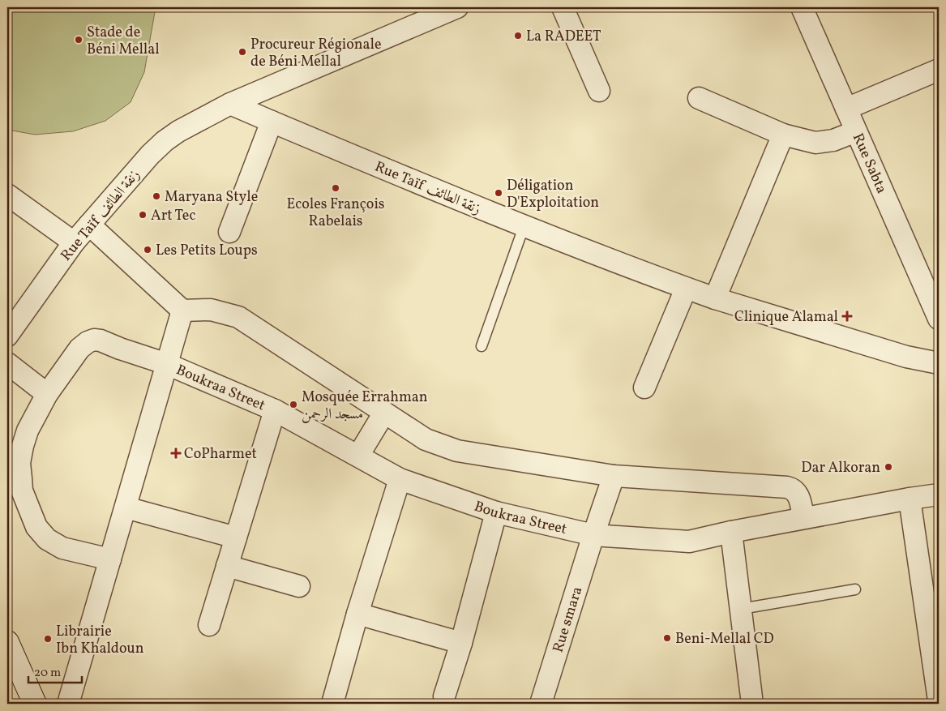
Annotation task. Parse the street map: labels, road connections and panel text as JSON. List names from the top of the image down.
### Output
{
  "streets": {
    "street": [
      "Rue Sabta",
      "Rue Taïf زنقة الطائف",
      "Boukraa Street",
      "Rue smara"
    ]
  },
  "crossings": [
    ["Boukraa Street", "Rue smara"]
  ],
  "places": {
    "other": [
      "La RADEET",
      "Stade de Béni Mellal",
      "Procureur Régionale de Béni Mellal",
      "Ecoles François Rabelais",
      "Déligation D'Exploitation",
      "Maryana Style",
      "Art Tec",
      "Les Petits Loups",
      "Mosquée Errahman مسجد الرحمن",
      "Dar Alkoran",
      "Beni-Mellal CD",
      "Librairie Ibn Khaldoun"
    ],
    "health": ["Clinique Alamal", "CoPharmet"]
  },
  "scale_bar": "20 m"
}
